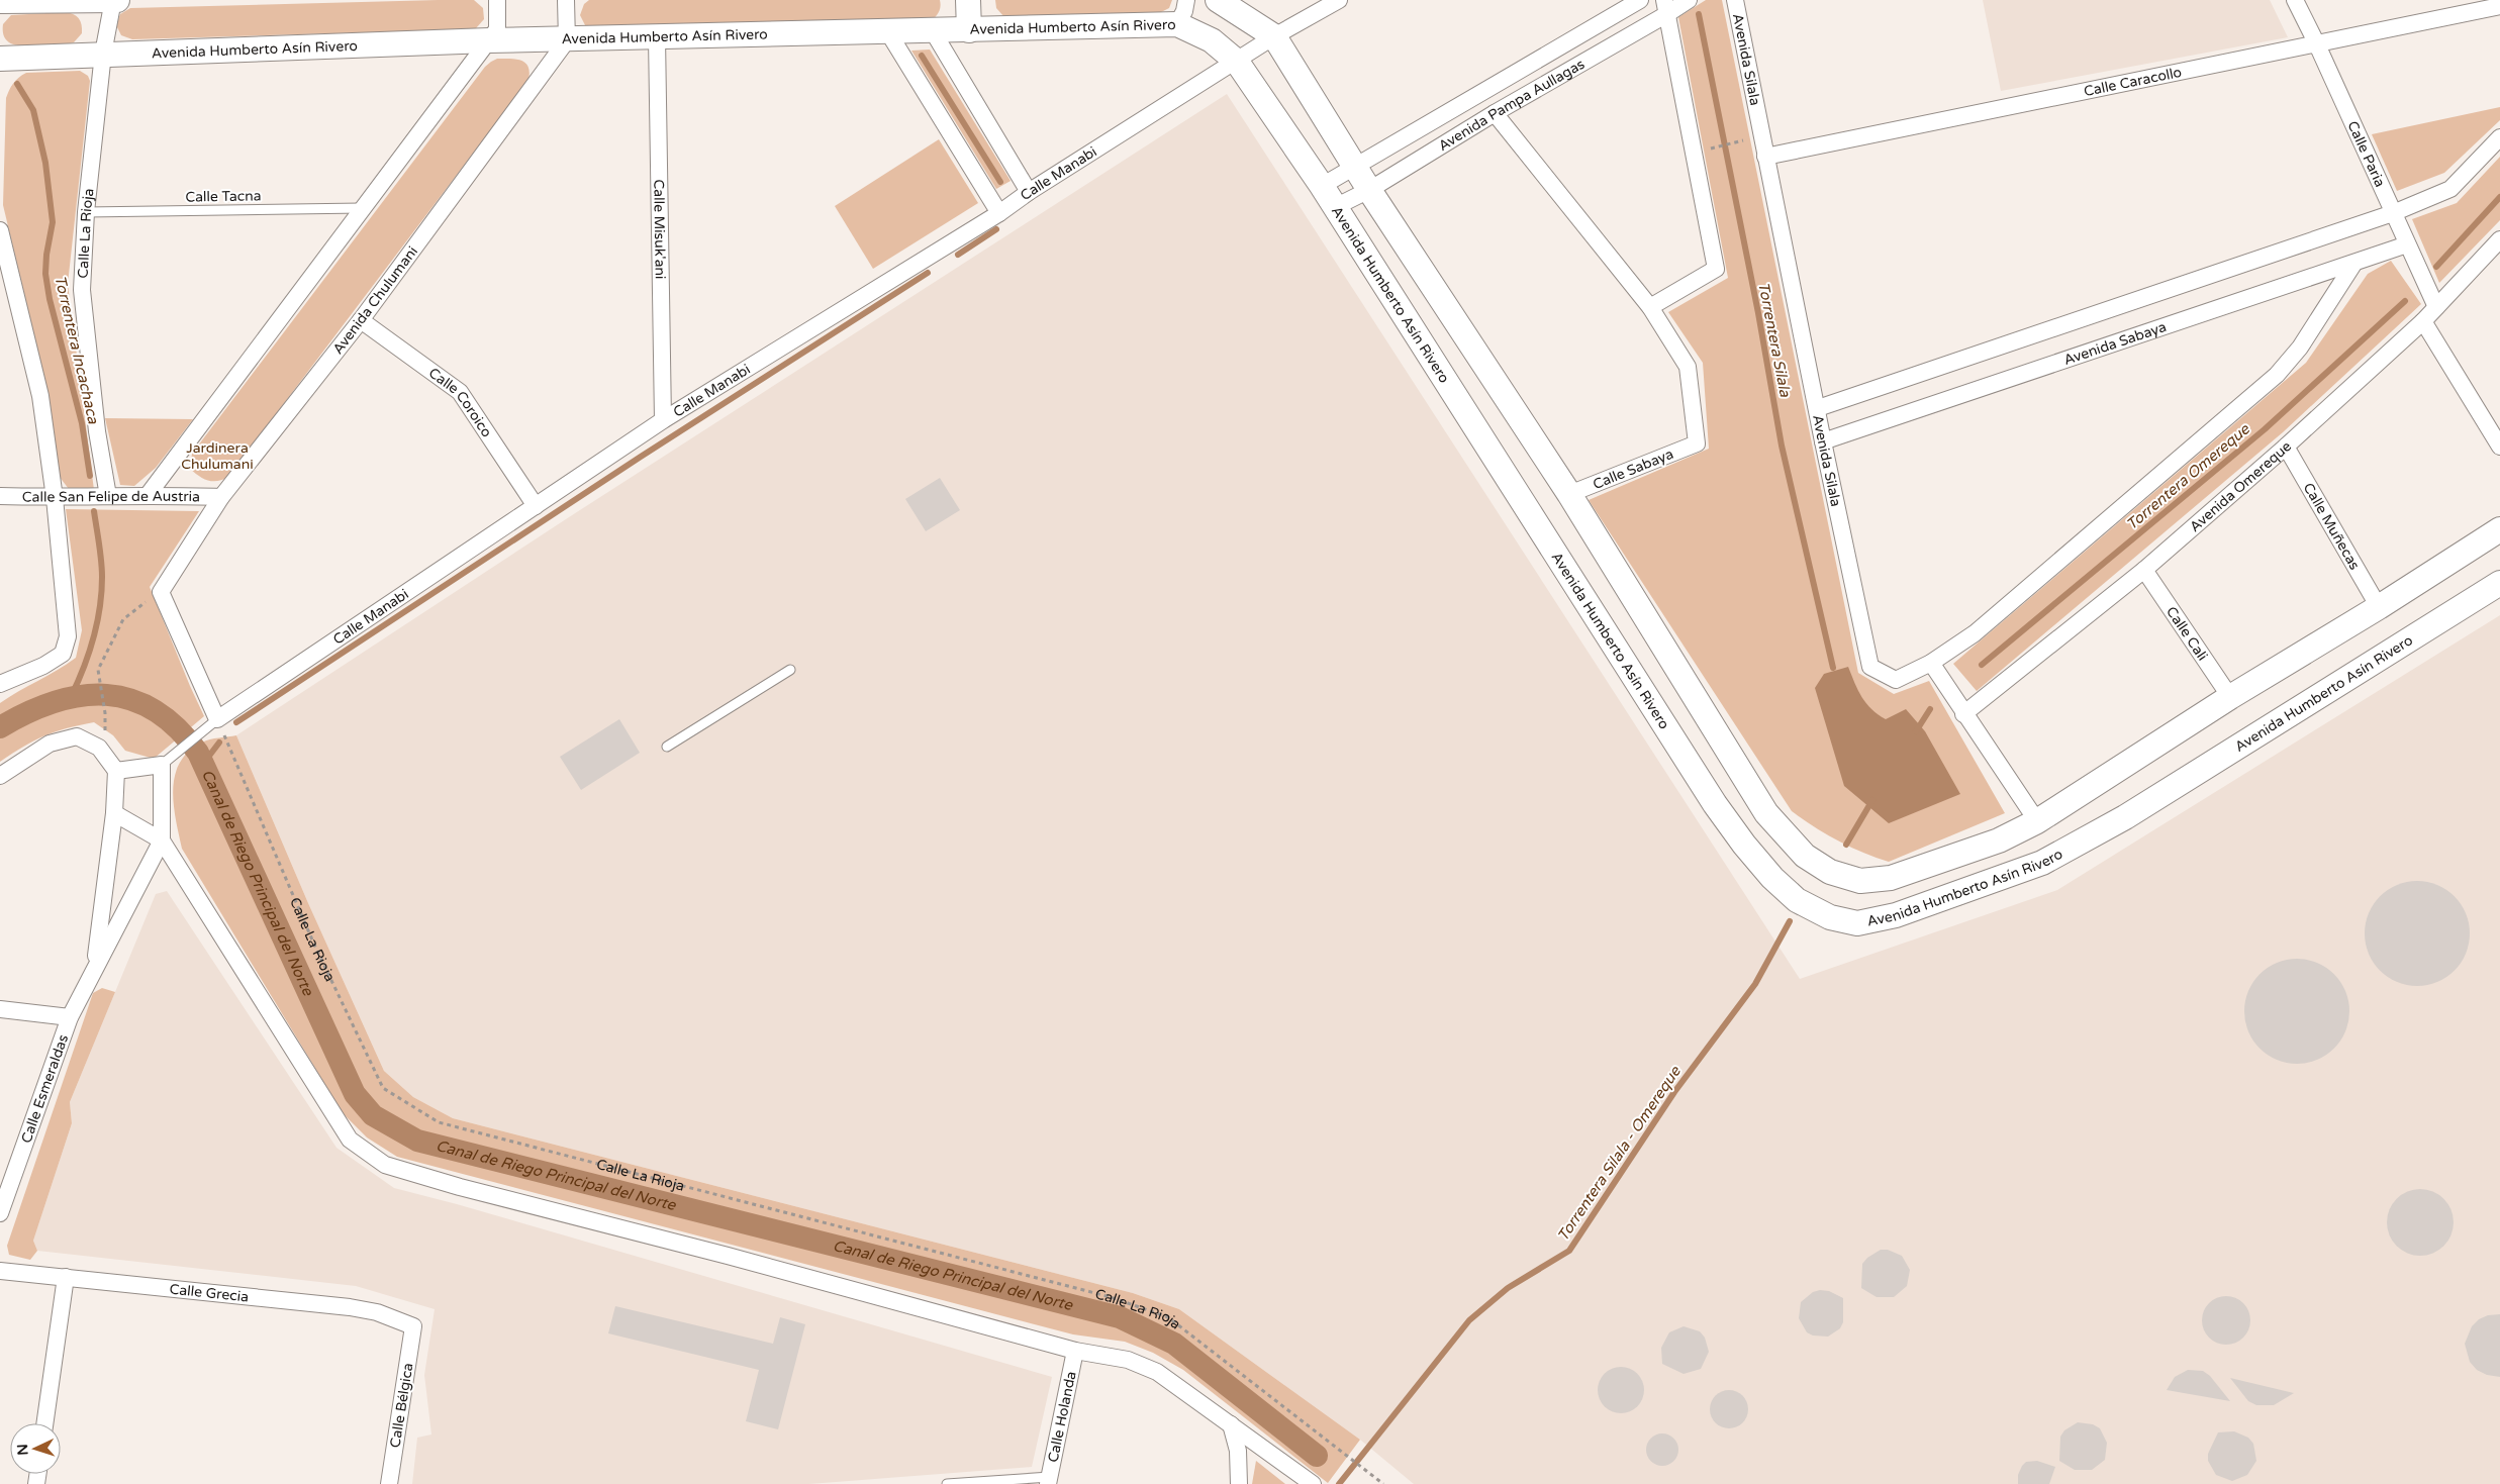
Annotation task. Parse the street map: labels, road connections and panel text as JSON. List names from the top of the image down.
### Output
{
  "streets": {
    "street": [
      "Avenida Humberto Asín Rivero",
      "Avenida Silala",
      "Calle Caracollo",
      "Avenida Pampa Aullagas",
      "Calle Paria",
      "Calle Manabi",
      "Calle Misuk'ani",
      "Calle La Rioja",
      "Avenida Chulumani",
      "Avenida Sabaya",
      "Calle Coroico",
      "Calle Sabaya",
      "Avenida Omereque",
      "Calle San Felipe de Austria",
      "Calle Muñecas",
      "Calle Cali",
      "Calle Esmeraldas",
      "Calle Grecia",
      "Calle Bélgica",
      "Calle Holanda"
    ],
    "lane": ["Calle Tacna"]
  },
  "crossings": [
    ["Avenida Humberto Asín Rivero", "Avenida Pampa Aullagas"],
    ["Avenida Humberto Asín Rivero", "Calle Manabi"],
    ["Avenida Humberto Asín Rivero", "Calle Misuk'ani"],
    ["Avenida Humberto Asín Rivero", "Calle La Rioja"],
    ["Avenida Humberto Asín Rivero", "Avenida Chulumani"],
    ["Avenida Silala", "Calle Caracollo"],
    ["Avenida Silala", "Avenida Sabaya"],
    ["Calle Caracollo", "Calle Paria"],
    ["Calle Paria", "Avenida Sabaya"],
    ["Calle Paria", "Avenida Omereque"],
    ["Calle Manabi", "Calle Misuk'ani"],
    ["Calle Manabi", "Calle La Rioja"],
    ["Calle Manabi", "Calle Coroico"],
    ["Calle Manabi", "Calle Esmeraldas"],
    ["Calle Tacna", "Calle La Rioja"],
    ["Calle La Rioja", "Calle San Felipe de Austria"],
    ["Avenida Chulumani", "Calle Coroico"],
    ["Avenida Chulumani", "Calle San Felipe de Austria"],
    ["Avenida Omereque", "Calle Muñecas"],
    ["Avenida Omereque", "Calle Cali"],
    ["Calle Grecia", "Calle Bélgica"]
  ],
  "water": [
    "Torrentera Silala",
    "Torrentera Incachaca",
    "Torrentera Omereque",
    "Canal de Riego Principal del Norte",
    "Torrentera Silala - Omereque"
  ],
  "parks": ["Jardinera Chulumani"],
  "north": "left"
}
